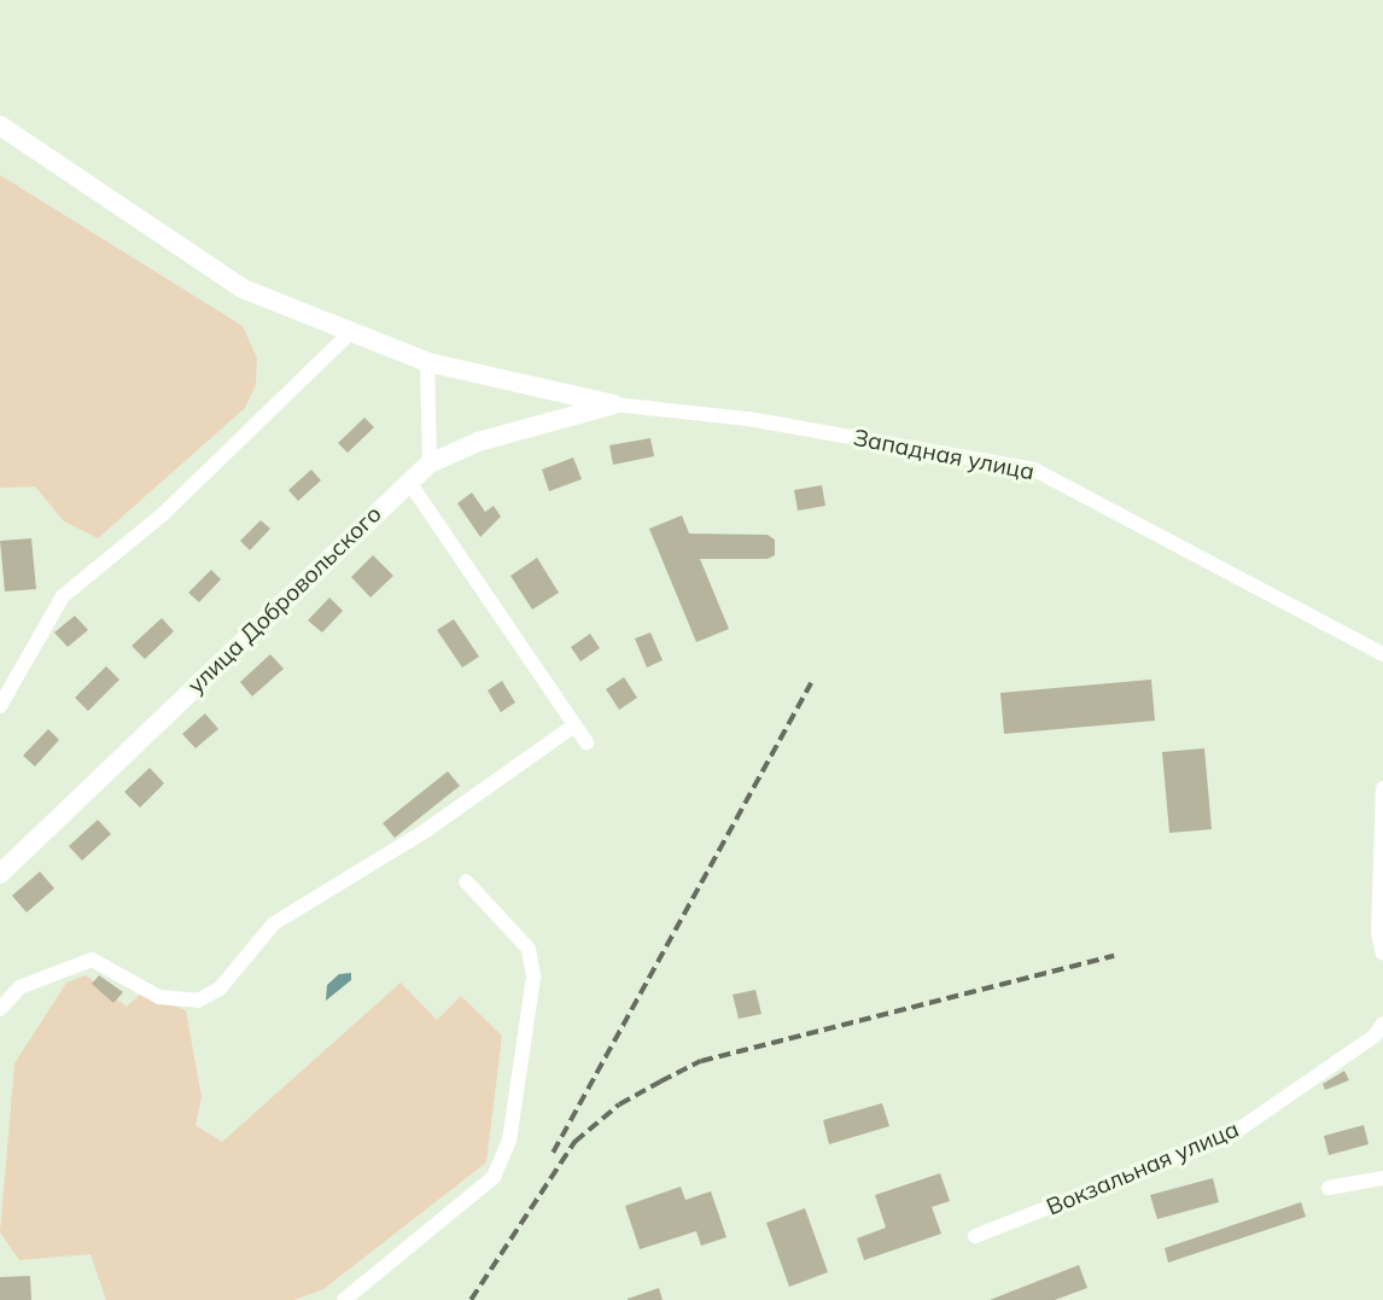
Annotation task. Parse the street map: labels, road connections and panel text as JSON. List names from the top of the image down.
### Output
{
  "streets": {
    "street": ["Западная улица", "улица Добровольского", "Вокзальная улица"]
  },
  "crossings": [
    ["Западная улица", "улица Добровольского"]
  ]
}
